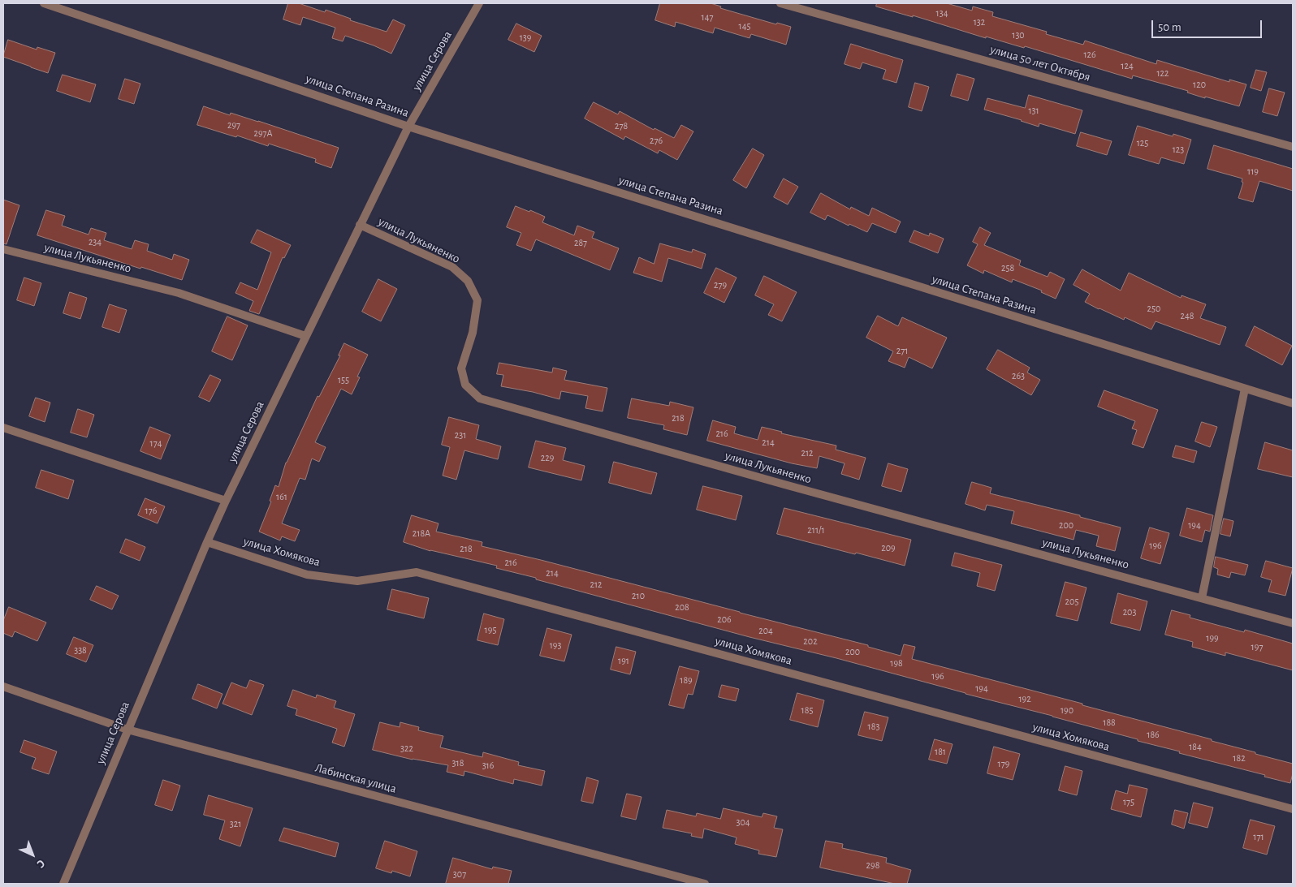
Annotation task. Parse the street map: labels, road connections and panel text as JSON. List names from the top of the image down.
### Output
{
  "streets": {
    "street": [
      "улица Серова",
      "улица 50 лет Октября",
      "улица Степана Разина",
      "улица Лукьяненко",
      "улица Хомякова",
      "Лабинская улица"
    ]
  },
  "crossings": [
    ["улица Серова", "улица Степана Разина"],
    ["улица Серова", "улица Лукьяненко"],
    ["улица Серова", "улица Хомякова"],
    ["улица Серова", "Лабинская улица"]
  ],
  "house_numbers": [
    "134",
    "147",
    "132",
    "145",
    "130",
    "139",
    "126",
    "124",
    "122",
    "120",
    "131",
    "297",
    "278",
    "297А",
    "276",
    "125",
    "123",
    "119",
    "234",
    "287",
    "258",
    "279",
    "250",
    "248",
    "271",
    "263",
    "155",
    "218",
    "216",
    "231",
    "214",
    "174",
    "212",
    "229",
    "161",
    "176",
    "200",
    "194",
    "211/1",
    "218А",
    "196",
    "209",
    "218",
    "216",
    "214",
    "212",
    "210",
    "205",
    "208",
    "203",
    "206",
    "195",
    "204",
    "199",
    "202",
    "193",
    "197",
    "338",
    "200",
    "191",
    "198",
    "196",
    "189",
    "194",
    "192",
    "185",
    "190",
    "188",
    "183",
    "186",
    "184",
    "322",
    "181",
    "182",
    "318",
    "179",
    "316",
    "175",
    "304",
    "321",
    "171",
    "298",
    "307"
  ],
  "scale_bar": "50 m",
  "north": "bottom right"
}
